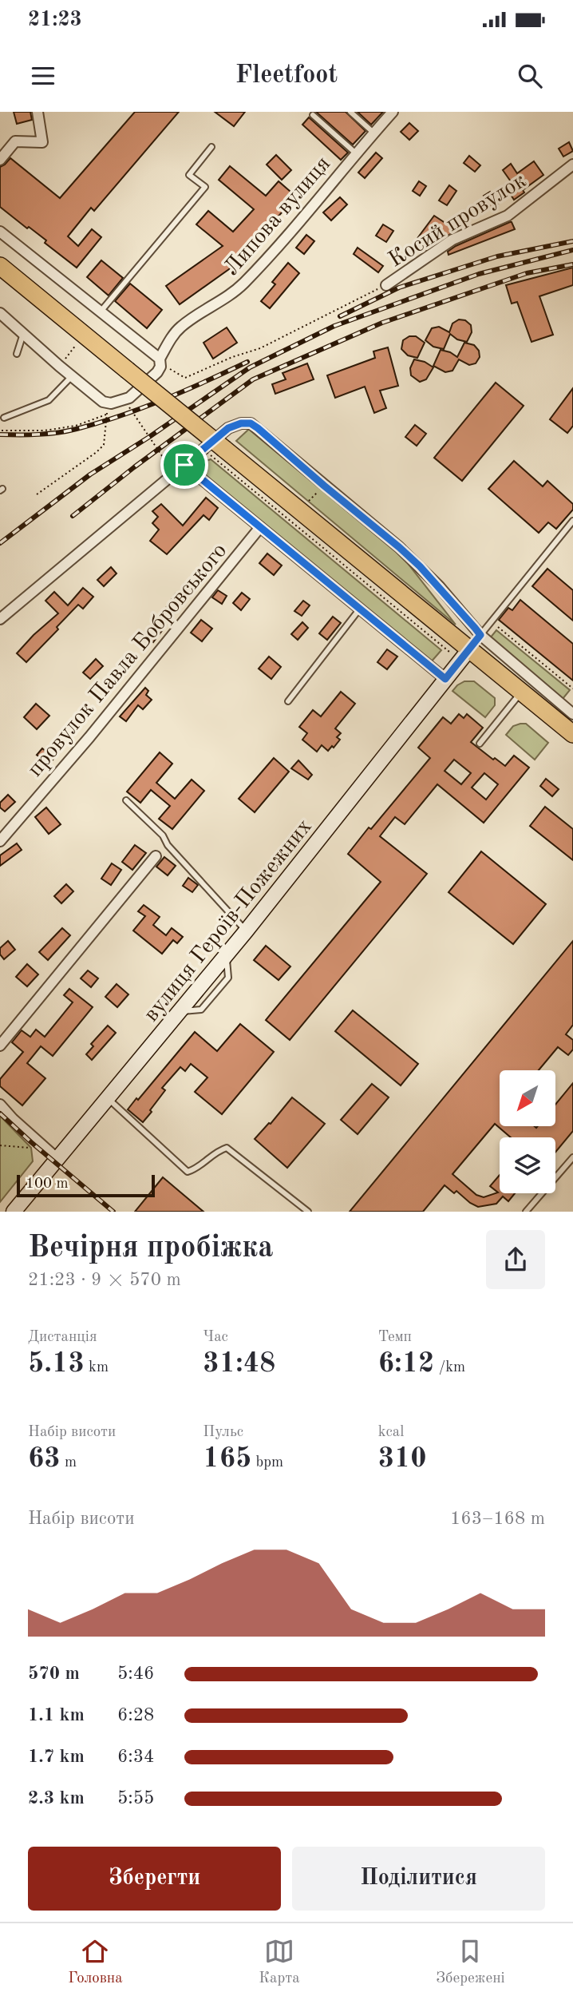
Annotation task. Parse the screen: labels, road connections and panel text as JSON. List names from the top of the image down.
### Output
{
  "streets": {
    "street": [
      "Липова вулиця",
      "Косий провулок",
      "провулок Павла Бобровського",
      "вулиця Героїв-Пожежних"
    ]
  },
  "scale_bar": "100 m",
  "north": "bottom left",
  "page": {
    "status": "21:23",
    "header": "Fleetfoot",
    "scale": "100 m",
    "heading": ["Вечірня пробіжка", "21:23 · 9 × 570 m"],
    "stats": [
      ["Дистанція", "5.13 km"],
      ["Час", "31:48"],
      ["Темп", "6:12 /km"],
      ["Набір висоти", "63 m"],
      ["Пульс", "165 bpm"],
      ["kcal", "310"]
    ],
    "chart": ["Набір висоти", "163–168 m"],
    "list": [
      {
        "name": "570 m",
        "note": "5:46"
      },
      {
        "name": "1.1 km",
        "note": "6:28"
      },
      {
        "name": "1.7 km",
        "note": "6:34"
      },
      {
        "name": "2.3 km",
        "note": "5:55"
      }
    ],
    "buttons": ["Зберегти", "Поділитися"],
    "tabs": ["Головна", "Карта", "Збережені"]
  }
}
